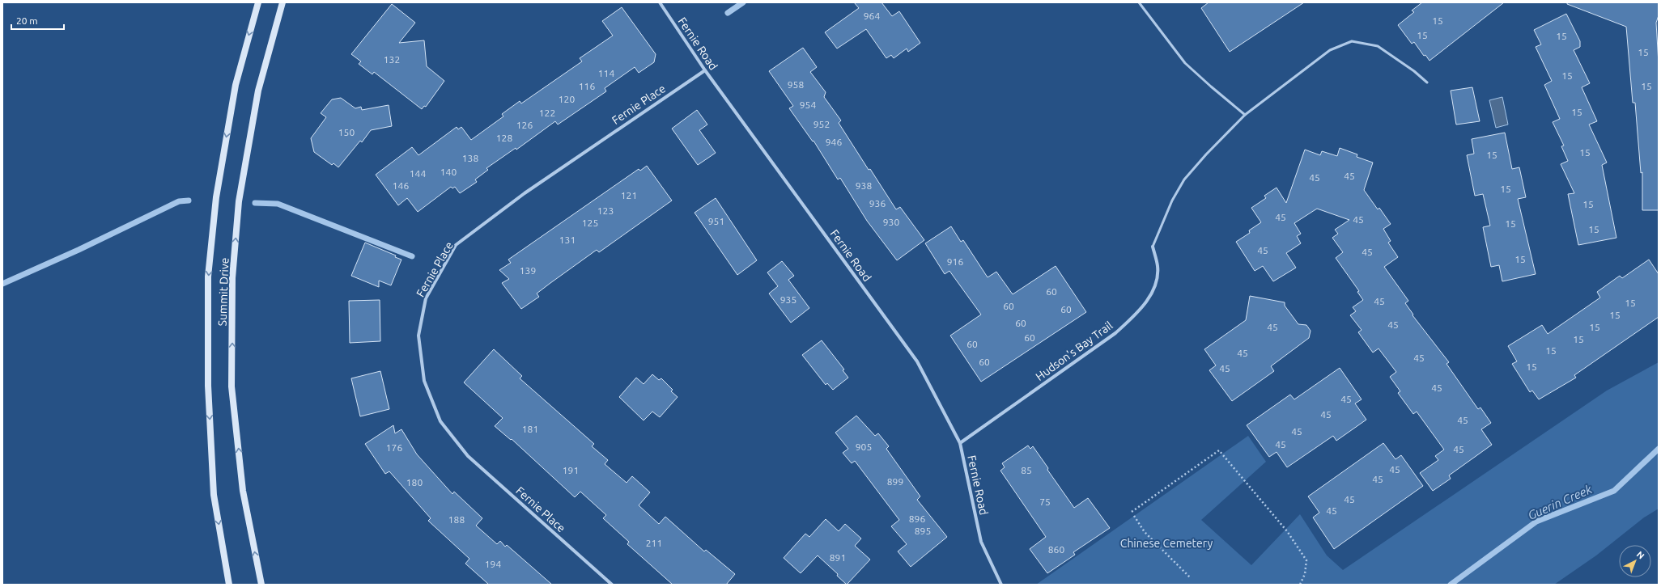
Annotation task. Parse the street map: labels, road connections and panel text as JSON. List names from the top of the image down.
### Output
{
  "streets": {
    "main road": ["Summit Drive"],
    "street": ["Fernie Road", "Fernie Place", "Hudson's Bay Trail"]
  },
  "crossings": [
    ["Fernie Road", "Fernie Place"],
    ["Fernie Road", "Hudson's Bay Trail"]
  ],
  "water": ["Guerin Creek"],
  "parks": ["Chinese Cemetery"],
  "house_numbers": [
    "964",
    "15",
    "15",
    "15",
    "15",
    "132",
    "114",
    "15",
    "958",
    "116",
    "15",
    "120",
    "954",
    "15",
    "122",
    "952",
    "126",
    "150",
    "128",
    "946",
    "15",
    "15",
    "138",
    "140",
    "144",
    "45",
    "45",
    "146",
    "938",
    "15",
    "121",
    "936",
    "15",
    "123",
    "45",
    "45",
    "951",
    "930",
    "125",
    "15",
    "15",
    "131",
    "45",
    "45",
    "15",
    "916",
    "139",
    "60",
    "935",
    "45",
    "15",
    "60",
    "60",
    "15",
    "60",
    "45",
    "45",
    "15",
    "60",
    "15",
    "60",
    "15",
    "45",
    "45",
    "60",
    "15",
    "45",
    "45",
    "45",
    "45",
    "45",
    "181",
    "45",
    "45",
    "905",
    "176",
    "45",
    "45",
    "191",
    "85",
    "45",
    "899",
    "180",
    "45",
    "75",
    "45",
    "896",
    "188",
    "895",
    "211",
    "860",
    "891",
    "194"
  ],
  "scale_bar": "20 m",
  "north": "top right"
}
